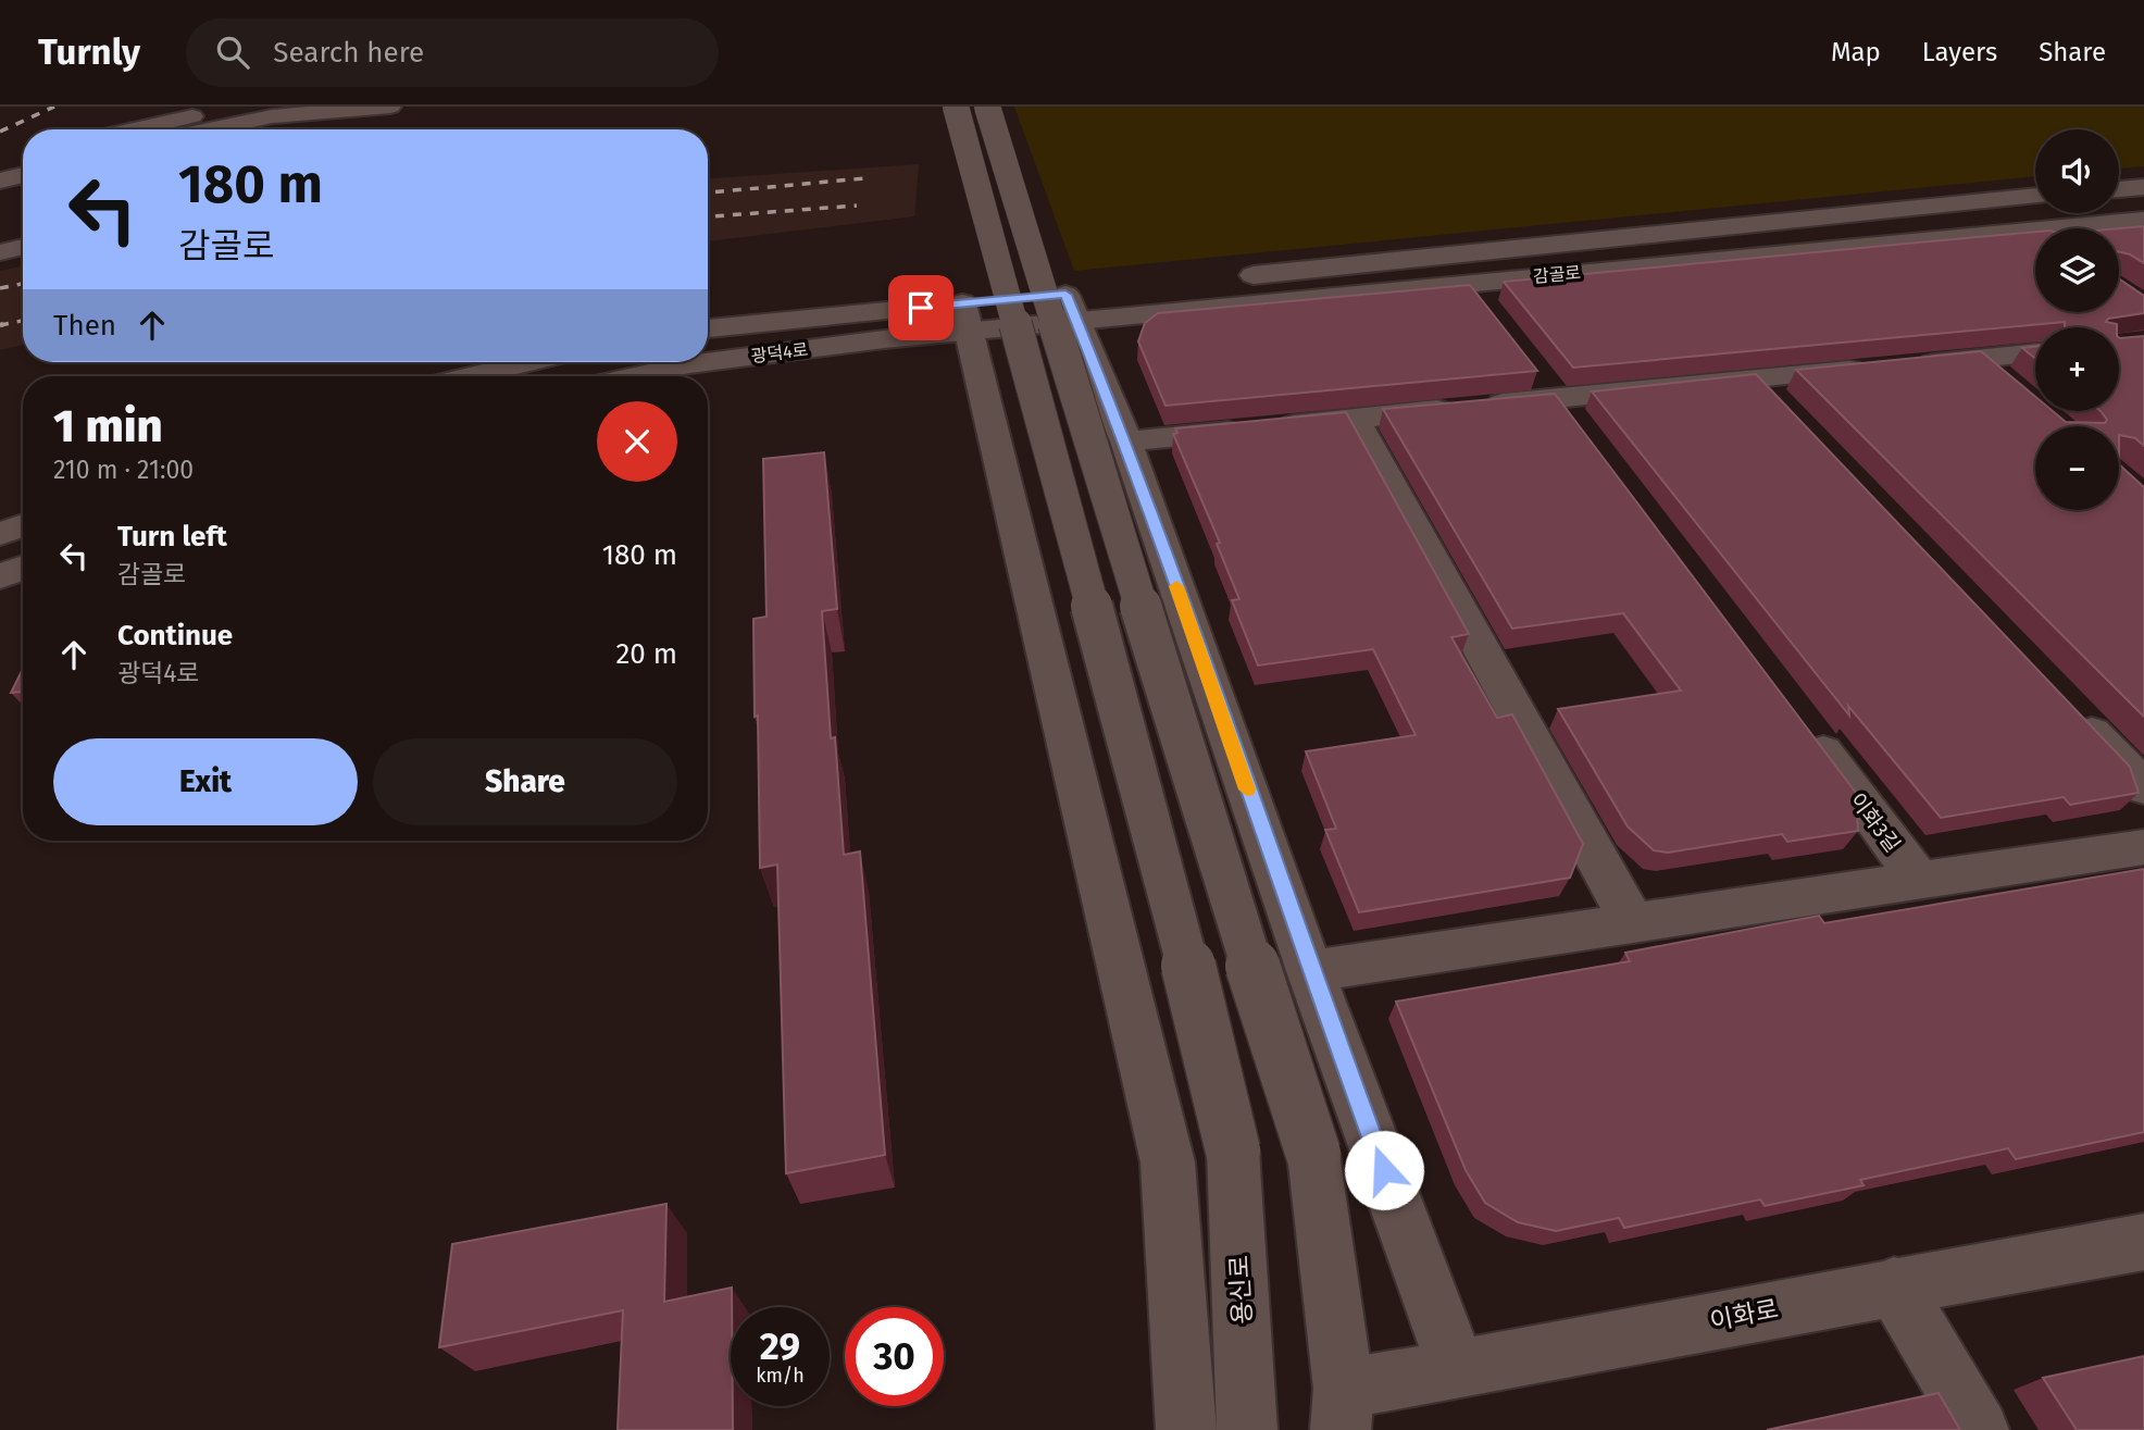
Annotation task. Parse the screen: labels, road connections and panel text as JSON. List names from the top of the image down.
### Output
{
  "streets": {
    "main road": [
      "감골로",
      "광덕4로",
      "이화3길",
      "용신로",
      "이화로"
    ]
  },
  "crossings": [
    ["감골로", "광덕4로"]
  ],
  "page": {
    "header": "Turnly",
    "search": "Search here",
    "nav": ["Map", "Layers", "Share"],
    "map_buttons": ["+", "−"],
    "turn": ["180 m", "감골로"],
    "then": "Then",
    "heading": ["1 min", "210 m · 21:00"],
    "list": [
      {
        "name": "Turn left",
        "note": "감골로",
        "value": "180 m"
      },
      {
        "name": "Continue",
        "note": "광덕4로",
        "value": "20 m"
      }
    ],
    "buttons": ["Exit", "Share"],
    "speed": "29 km/h",
    "limit": "30"
  }
}
